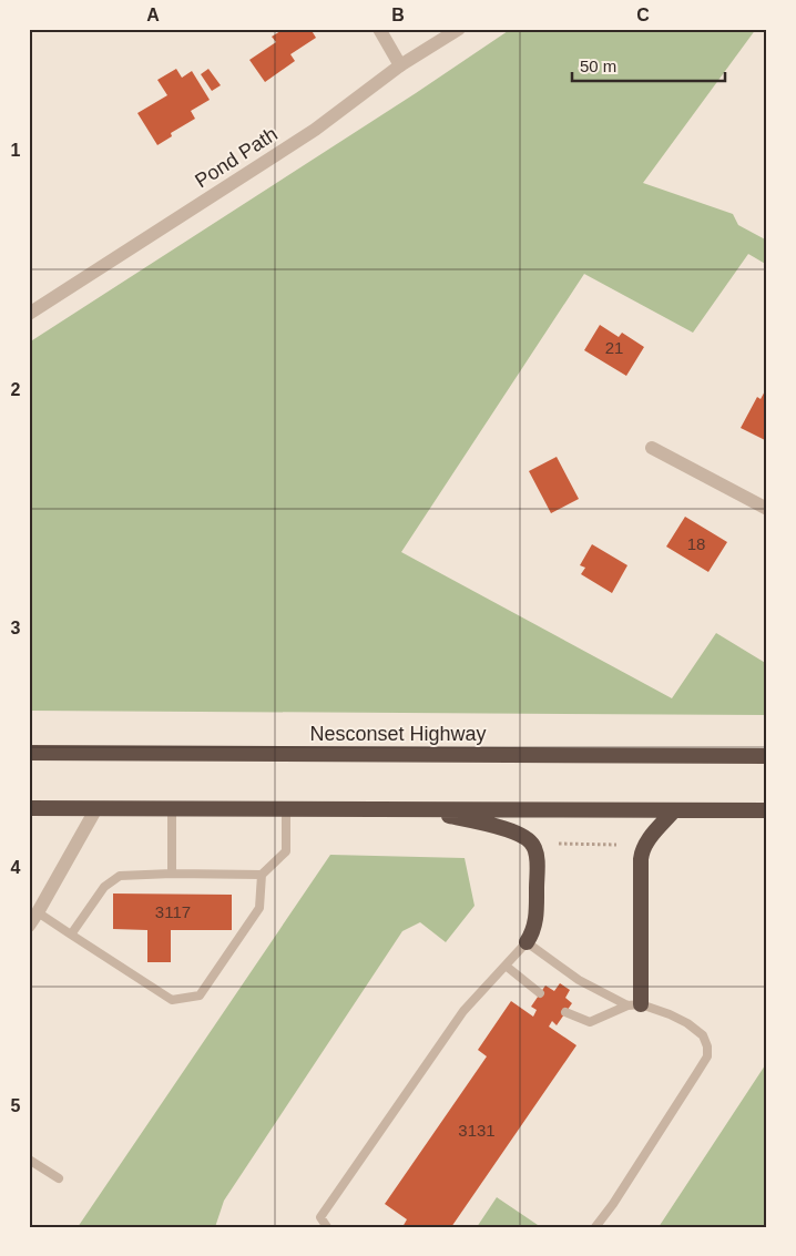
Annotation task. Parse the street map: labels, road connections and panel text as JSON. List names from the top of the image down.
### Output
{
  "streets": {
    "highway": ["Nesconset Highway"],
    "street": ["Pond Path"]
  },
  "house_numbers": [
    "21",
    "18",
    "3117",
    "3131"
  ],
  "scale_bar": "50 m",
  "grid": {
    "columns": ["A", "B", "C"],
    "rows": [
      "1",
      "2",
      "3",
      "4",
      "5"
    ]
  }
}
